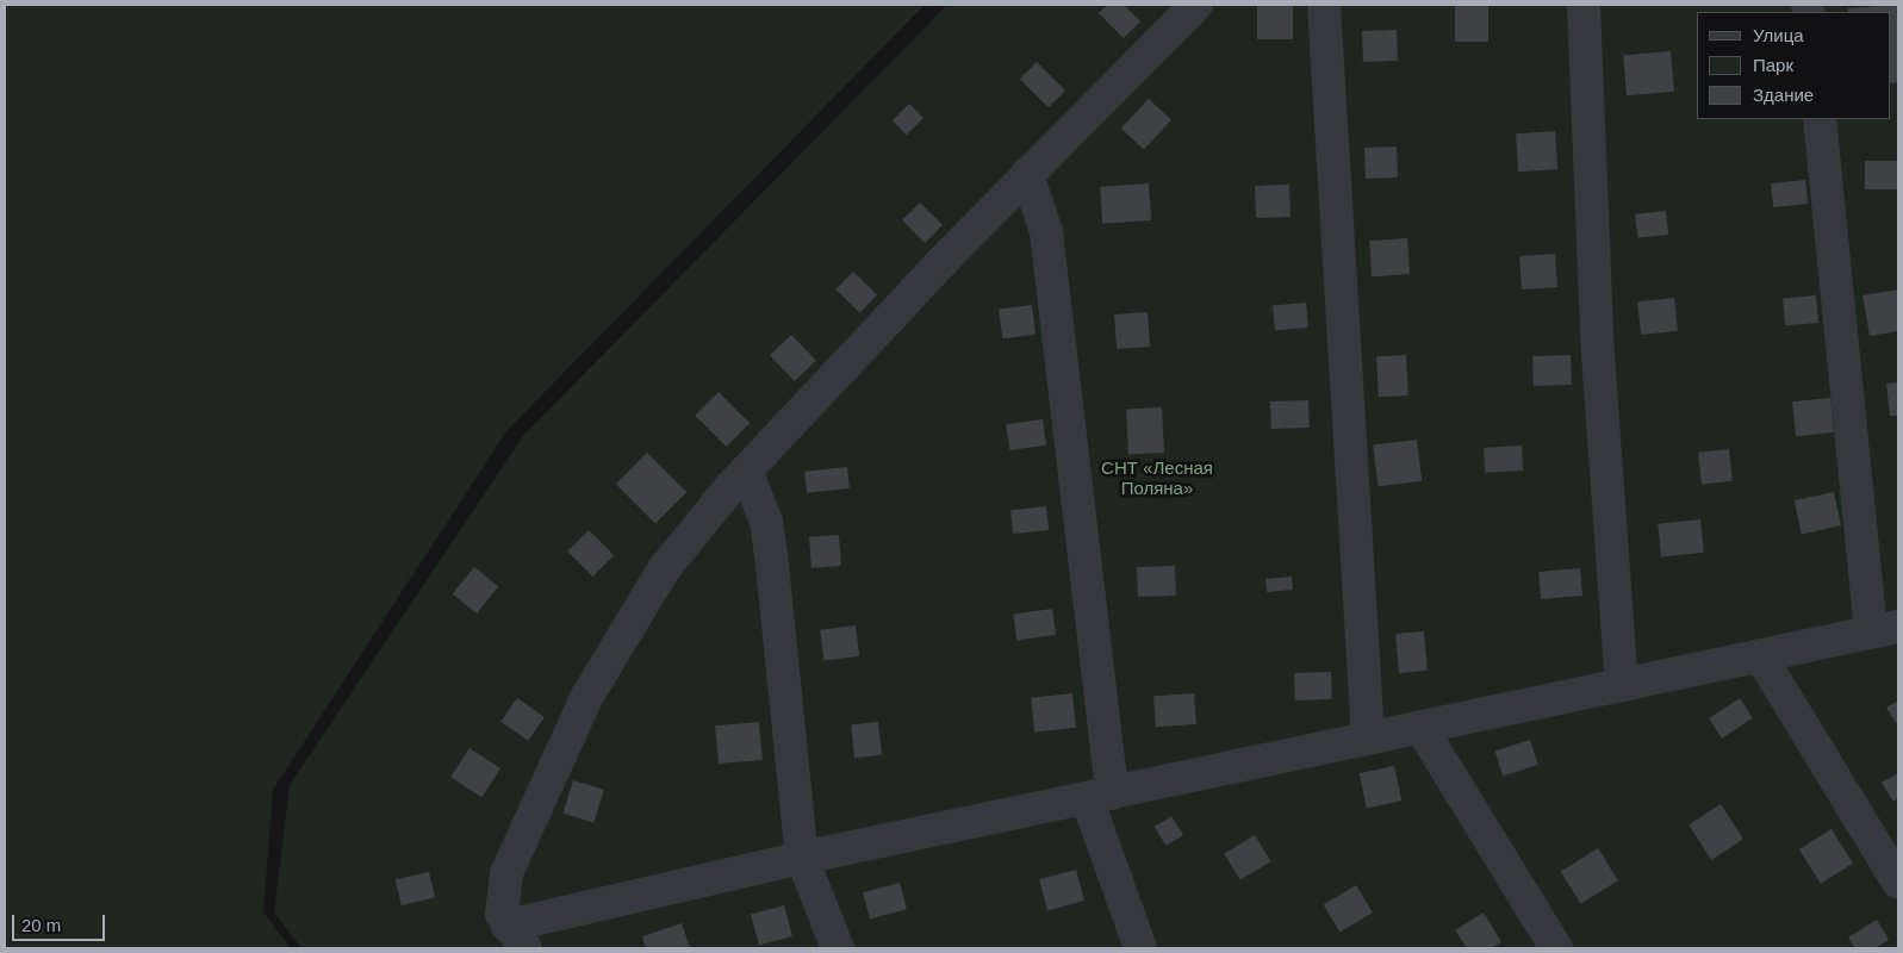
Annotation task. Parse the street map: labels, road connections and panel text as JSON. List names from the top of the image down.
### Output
{
  "parks": ["СНТ «Лесная Поляна»"],
  "legend": ["Улица", "Парк", "Здание"],
  "scale_bar": "20 m"
}
